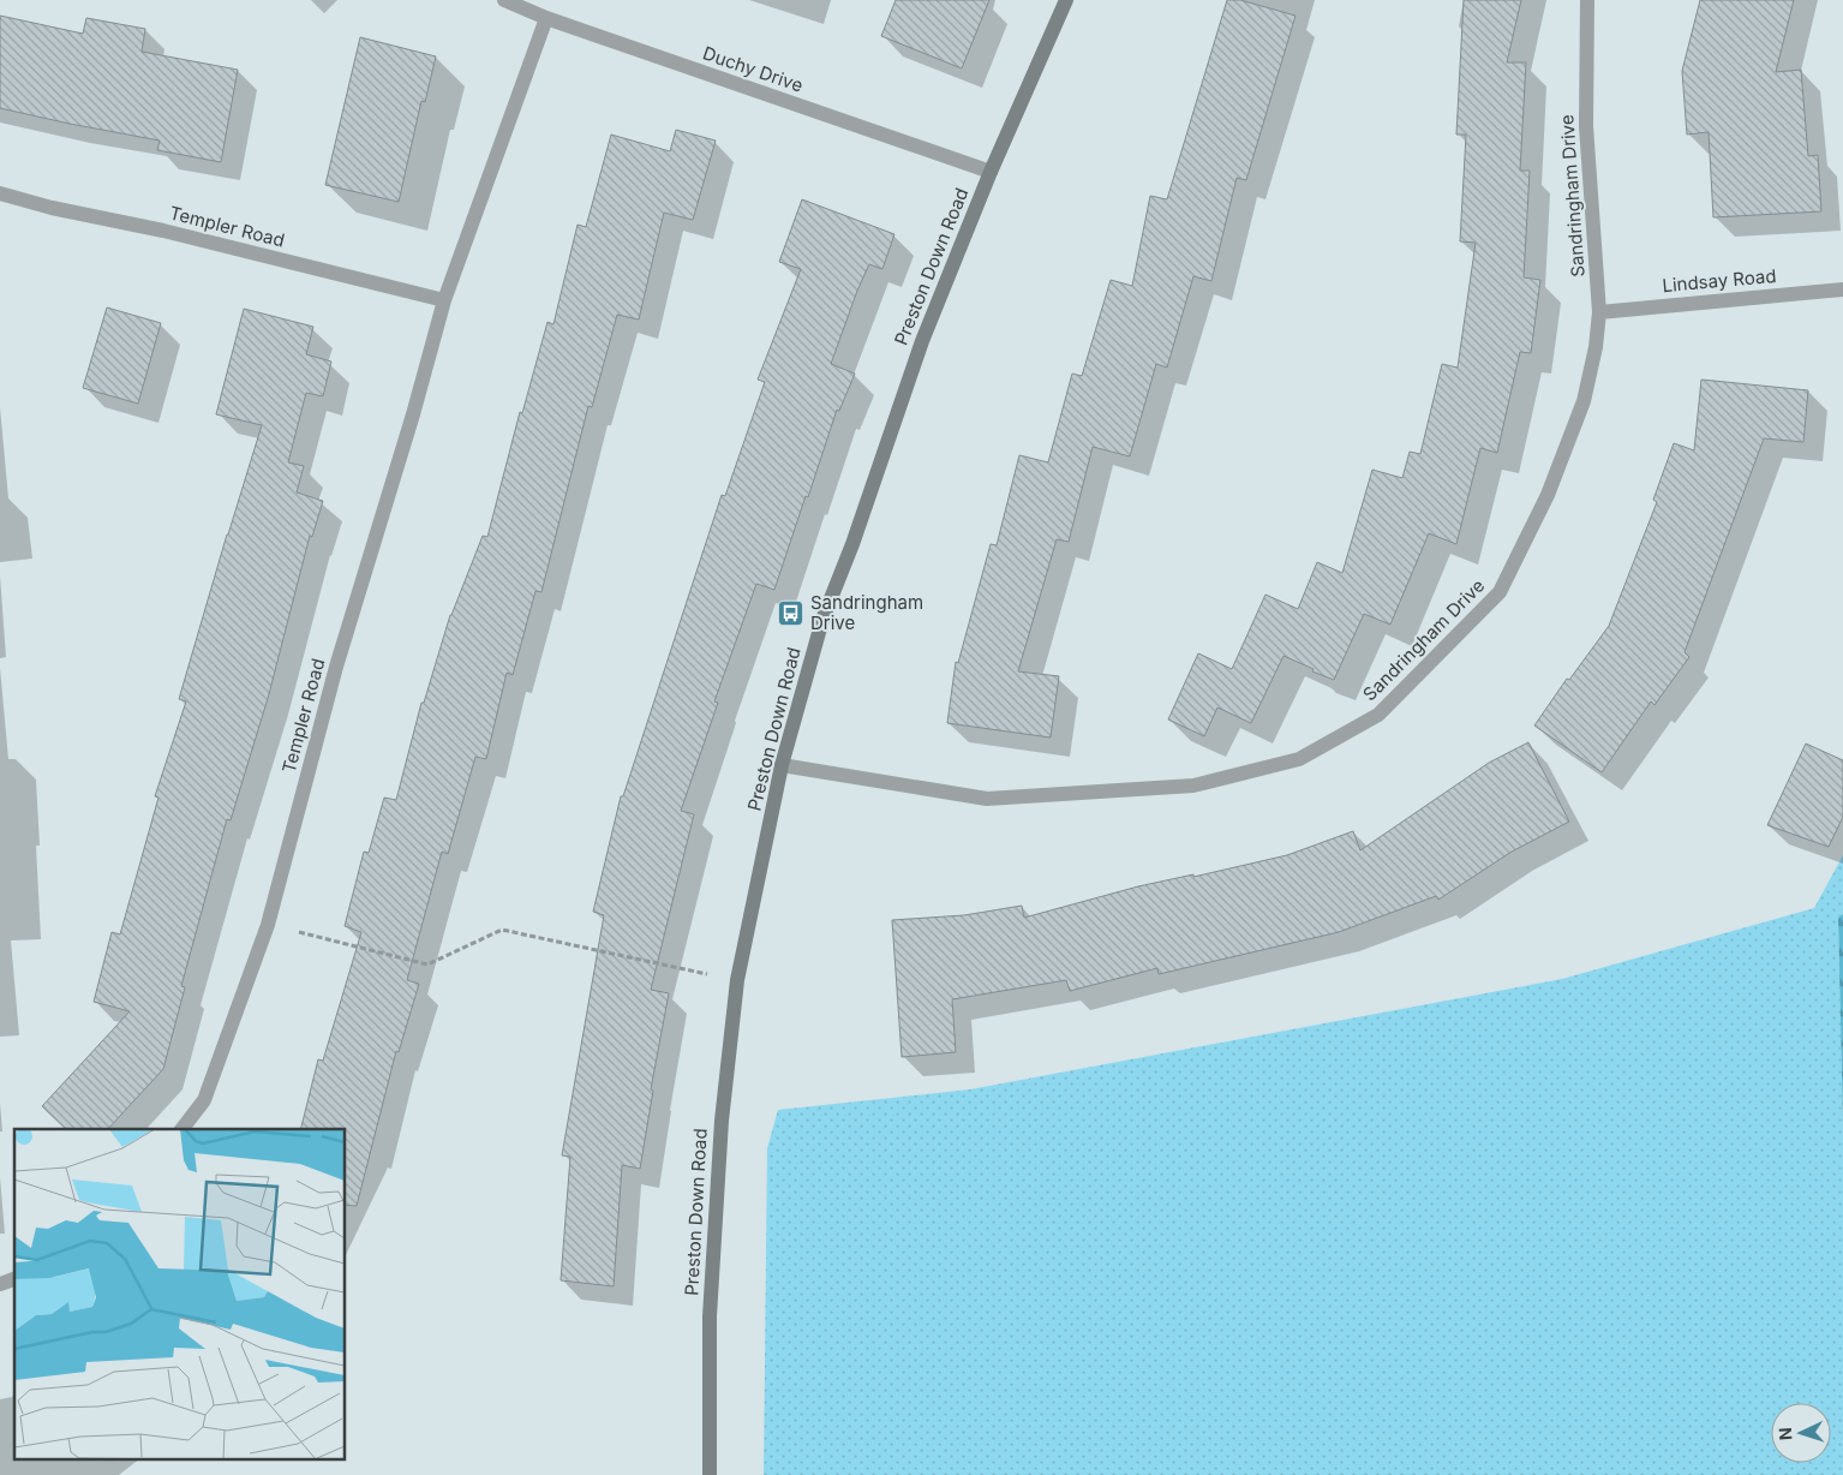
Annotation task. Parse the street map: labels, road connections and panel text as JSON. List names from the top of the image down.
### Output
{
  "streets": {
    "street": [
      "Duchy Drive",
      "Sandringham Drive",
      "Templer Road",
      "Preston Down Road",
      "Lindsay Road"
    ]
  },
  "crossings": [
    ["Duchy Drive", "Templer Road"],
    ["Duchy Drive", "Preston Down Road"],
    ["Sandringham Drive", "Preston Down Road"],
    ["Sandringham Drive", "Lindsay Road"]
  ],
  "places": {
    "bus stop": ["Sandringham Drive"]
  },
  "north": "left"
}
